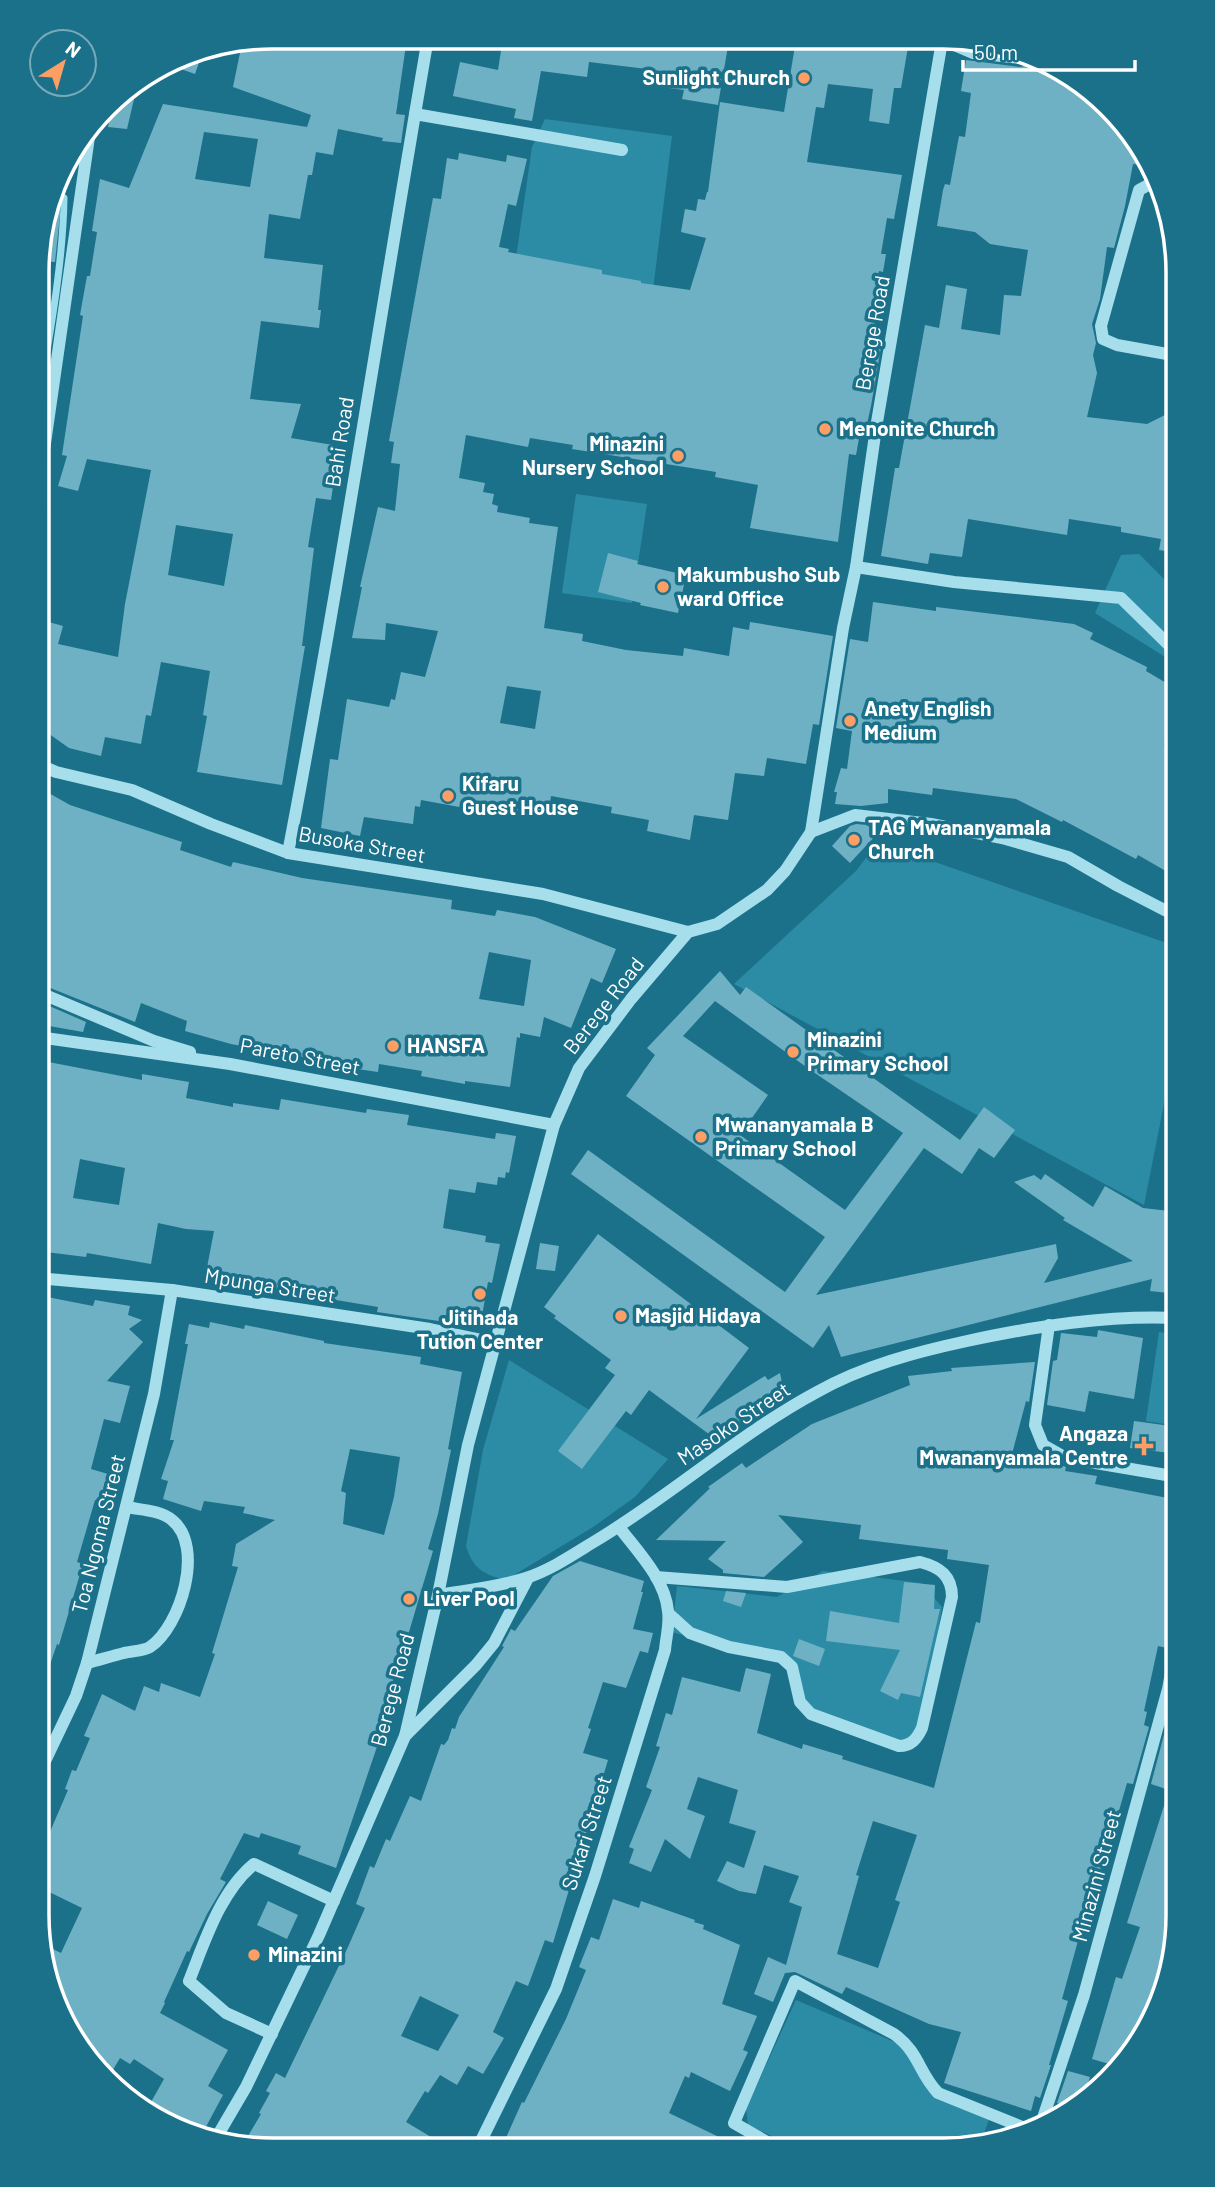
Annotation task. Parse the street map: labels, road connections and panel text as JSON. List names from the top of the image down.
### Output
{
  "streets": {
    "street": [
      "Berege Road",
      "Bahi Road",
      "Busoka Street",
      "Pareto Street",
      "Mpunga Street",
      "Masoko Street",
      "Toa Ngoma Street",
      "Sukari Street",
      "Minazini Street"
    ]
  },
  "crossings": [
    ["Berege Road", "Busoka Street"],
    ["Berege Road", "Pareto Street"],
    ["Berege Road", "Mpunga Street"],
    ["Berege Road", "Masoko Street"],
    ["Bahi Road", "Busoka Street"],
    ["Mpunga Street", "Toa Ngoma Street"],
    ["Masoko Street", "Sukari Street"]
  ],
  "places": {
    "other": [
      "Sunlight Church",
      "Menonite Church",
      "Minazini Nursery School",
      "Makumbusho Sub ward Office",
      "Anety English Medium",
      "Kifaru Guest House",
      "TAG Mwananyamala Church",
      "HANSFA",
      "Minazini Primary School",
      "Mwananyamala B Primary School",
      "Jitihada Tution Center",
      "Masjid Hidaya",
      "Liver Pool",
      "Minazini"
    ],
    "health": ["Angaza Mwananyamala Centre"]
  },
  "scale_bar": "50 m",
  "north": "top right"
}
